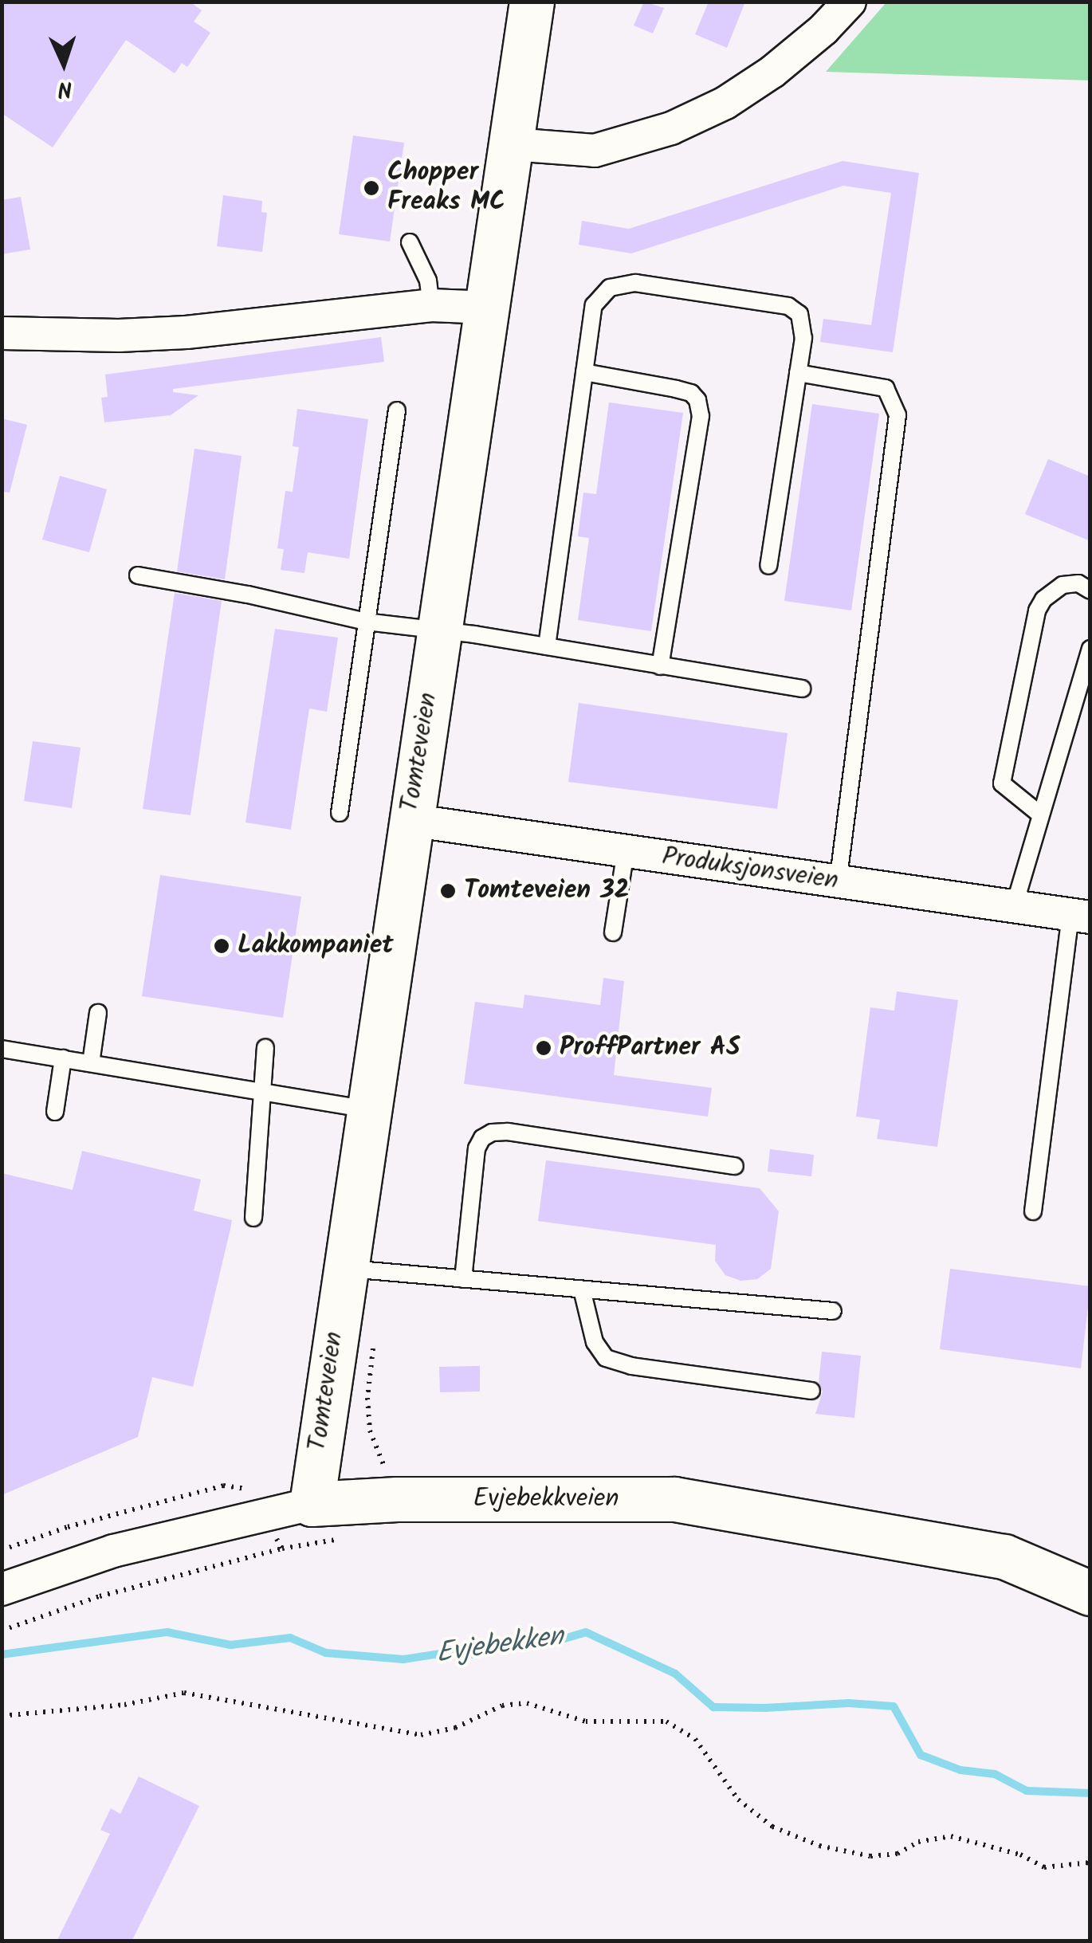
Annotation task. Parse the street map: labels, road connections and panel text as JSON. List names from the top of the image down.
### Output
{
  "streets": {
    "street": ["Tomteveien", "Produksjonsveien", "Evjebekkveien"]
  },
  "crossings": [
    ["Tomteveien", "Produksjonsveien"],
    ["Tomteveien", "Evjebekkveien"]
  ],
  "water": ["Evjebekken"],
  "places": [
    "Chopper Freaks MC",
    "Tomteveien 32",
    "Lakkompaniet",
    "ProffPartner AS"
  ],
  "north": "bottom"
}
